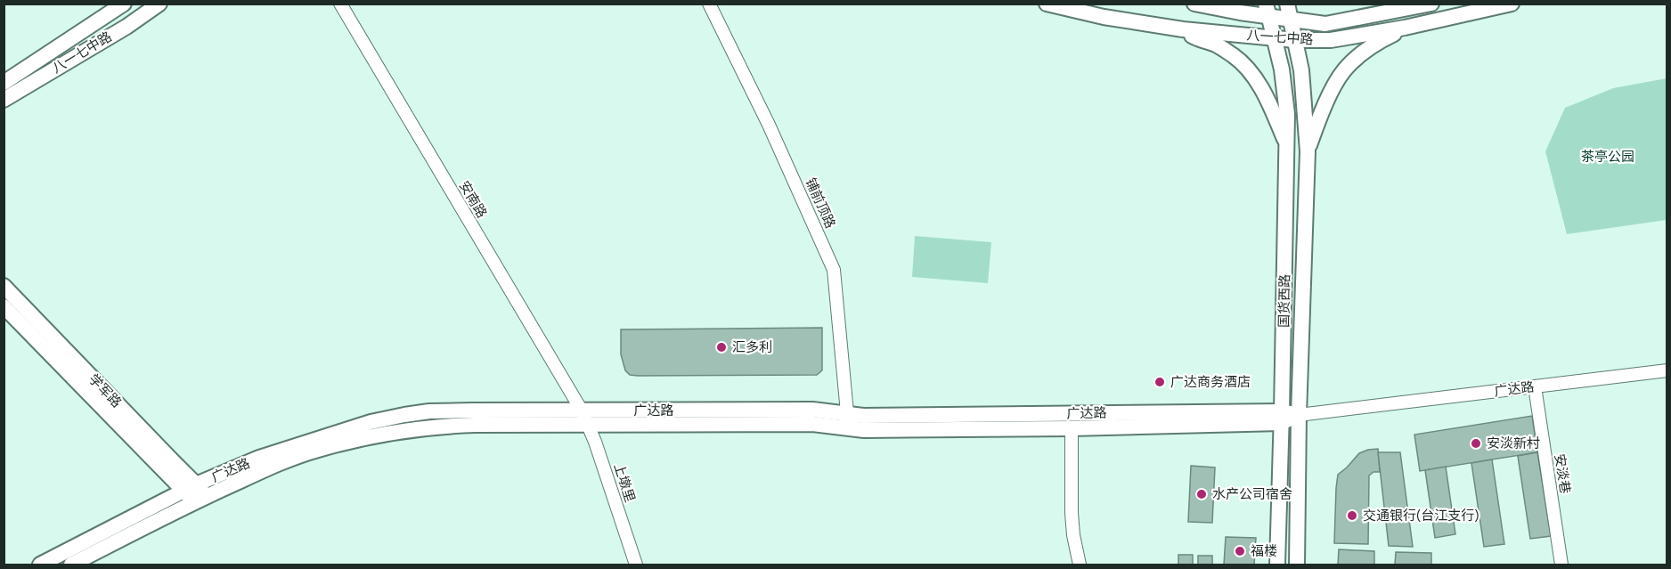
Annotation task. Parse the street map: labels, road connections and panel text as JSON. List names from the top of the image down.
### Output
{
  "streets": {
    "main road": [
      "八一七中路",
      "国货西路",
      "广达路",
      "学军路"
    ],
    "street": [
      "安南路",
      "铺前顶路",
      "安淡巷",
      "上墩里"
    ]
  },
  "crossings": [
    ["八一七中路", "国货西路"],
    ["安南路", "广达路"],
    ["安南路", "上墩里"],
    ["铺前顶路", "广达路"],
    ["国货西路", "广达路"],
    ["广达路", "学军路"],
    ["广达路", "安淡巷"],
    ["广达路", "上墩里"]
  ],
  "parks": ["茶亭公园"],
  "places": [
    "汇多利",
    "广达商务酒店",
    "安淡新村",
    "水产公司宿舍",
    "交通银行(台江支行)",
    "福楼"
  ]
}
